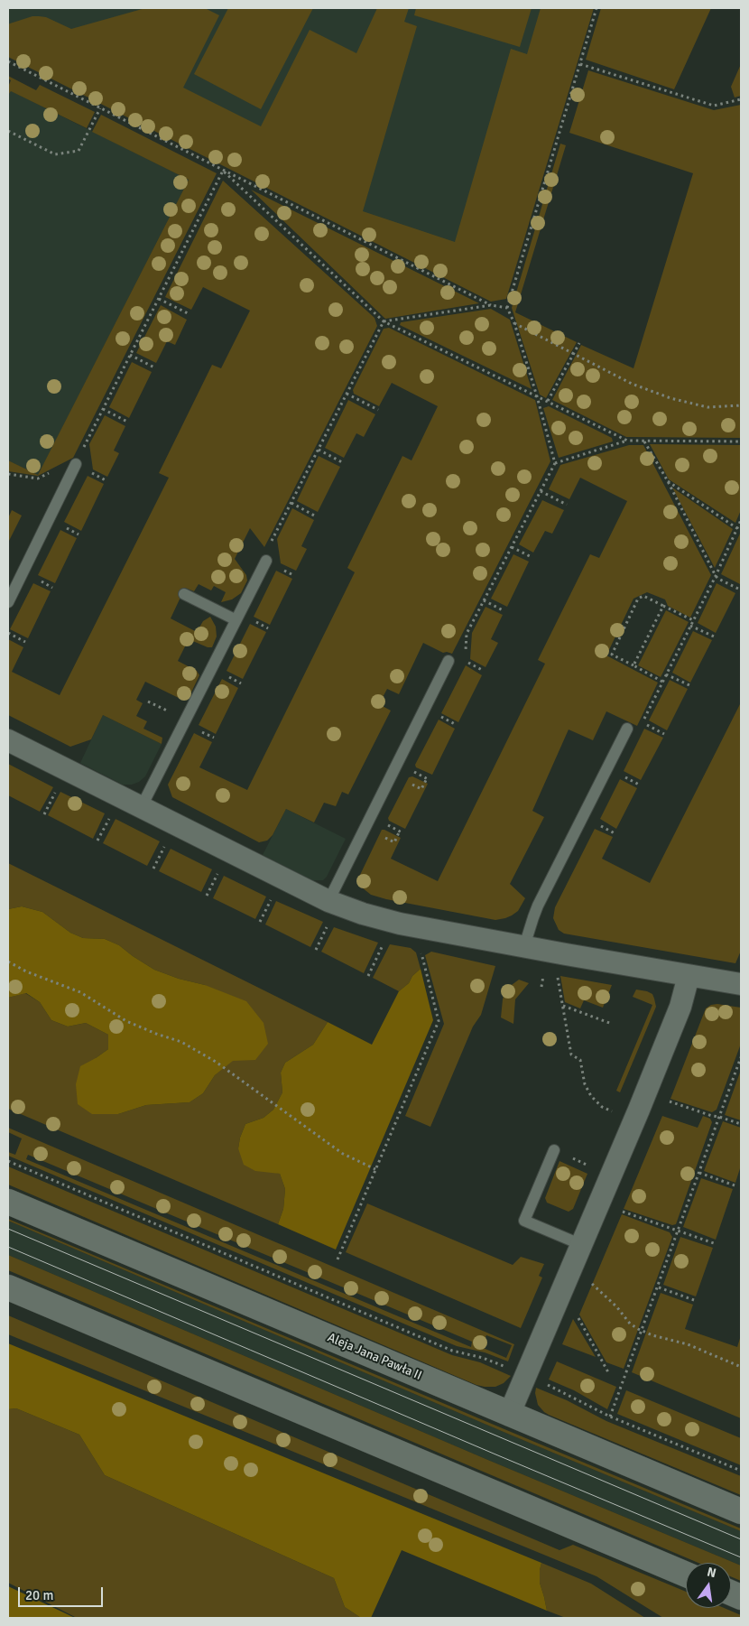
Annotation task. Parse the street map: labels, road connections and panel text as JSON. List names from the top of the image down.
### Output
{
  "streets": {
    "main road": ["Aleja Jana Pawła II"]
  },
  "scale_bar": "20 m",
  "north": "top"
}
